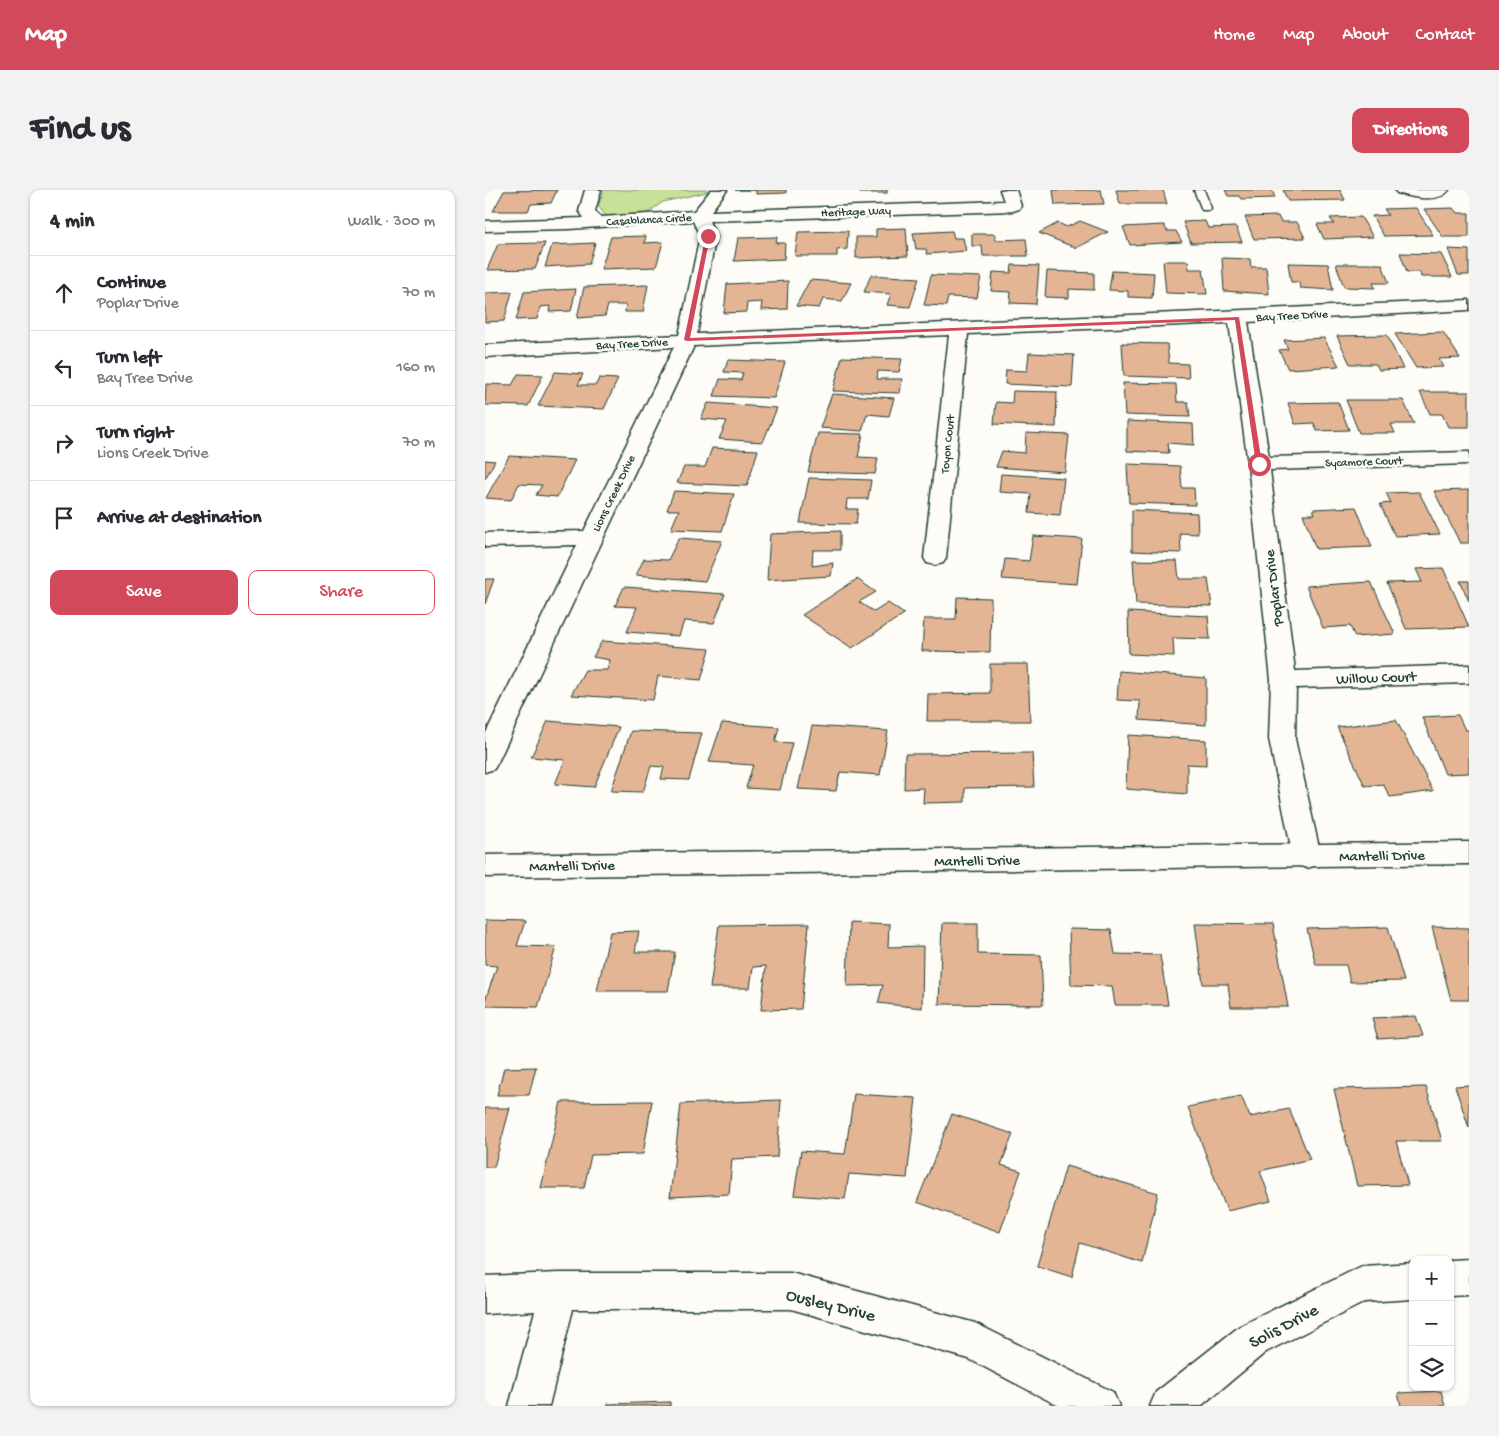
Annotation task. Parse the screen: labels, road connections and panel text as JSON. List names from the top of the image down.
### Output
{
  "streets": {
    "street": [
      "Heritage Way",
      "Casablanca Circle",
      "Bay Tree Drive",
      "Toyon Court",
      "Sycamore Court",
      "Lions Creek Drive",
      "Poplar Drive",
      "Willow Court",
      "Mantelli Drive",
      "Ousley Drive",
      "Solis Drive"
    ]
  },
  "crossings": [
    ["Heritage Way", "Casablanca Circle"],
    ["Heritage Way", "Lions Creek Drive"],
    ["Casablanca Circle", "Lions Creek Drive"],
    ["Bay Tree Drive", "Toyon Court"],
    ["Bay Tree Drive", "Lions Creek Drive"],
    ["Bay Tree Drive", "Poplar Drive"],
    ["Sycamore Court", "Poplar Drive"],
    ["Poplar Drive", "Willow Court"],
    ["Poplar Drive", "Mantelli Drive"]
  ],
  "page": {
    "header": "Map",
    "nav": [
      "Home",
      "Map",
      "About",
      "Contact"
    ],
    "buttons": [
      "Directions",
      ["Save", "Share"]
    ],
    "title": "Find us",
    "heading": ["4 min", "Walk · 300 m"],
    "list": [
      ["Continue", "Poplar Drive", "70 m"],
      ["Turn left", "Bay Tree Drive", "160 m"],
      ["Turn right", "Lions Creek Drive", "70 m"],
      "Arrive at destination"
    ],
    "map_buttons": ["+", "−"]
  }
}
